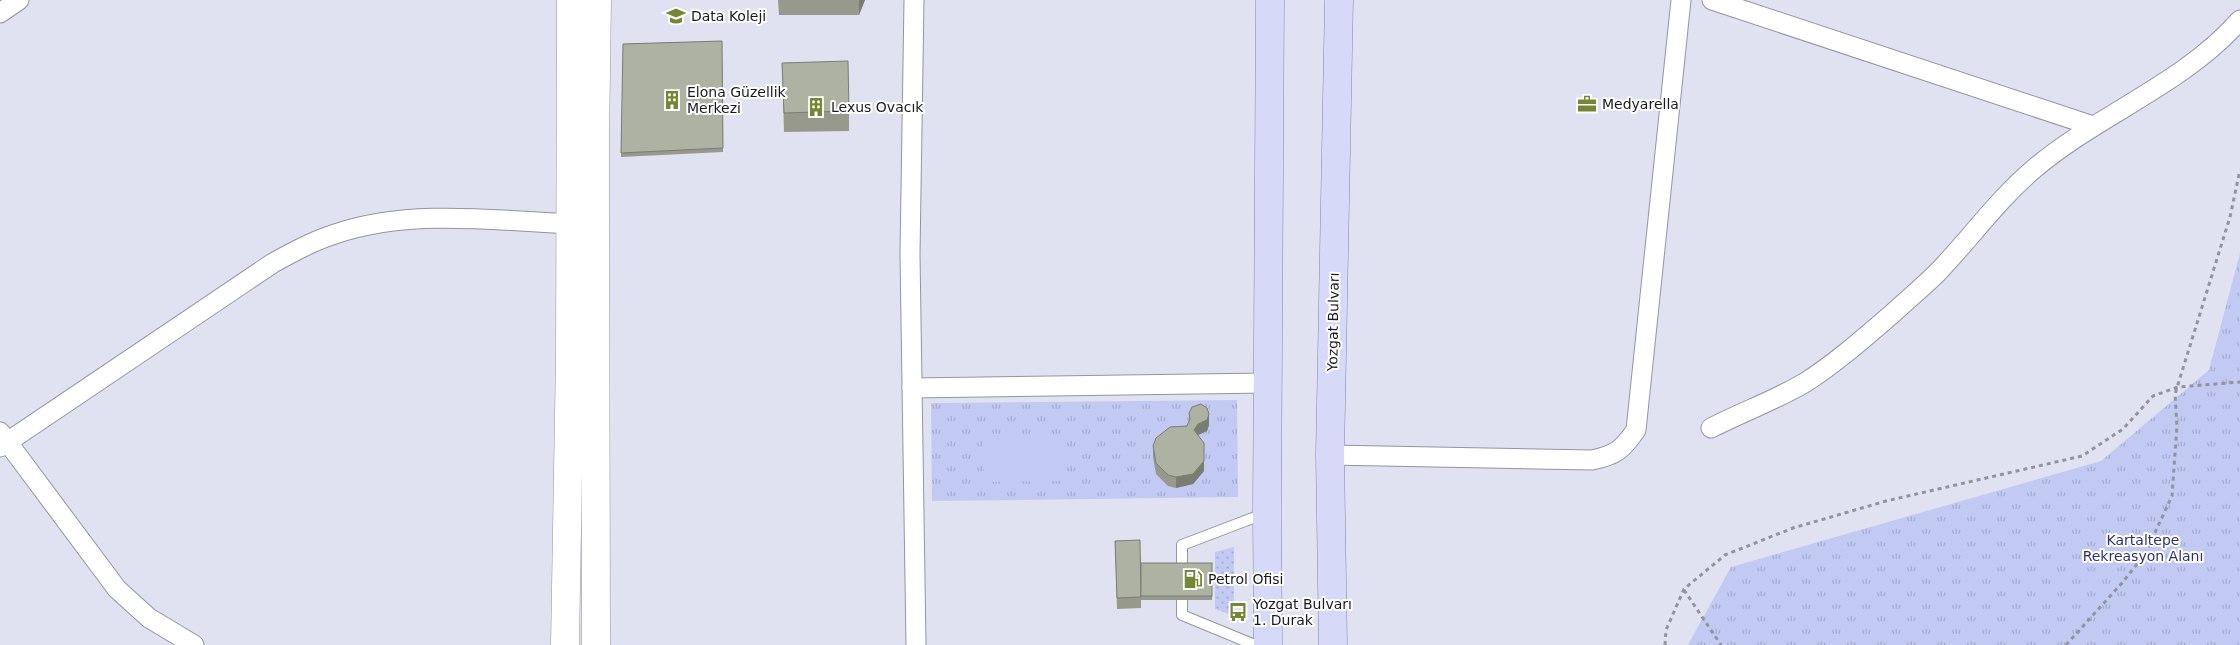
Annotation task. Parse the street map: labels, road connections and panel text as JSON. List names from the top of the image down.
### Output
{
  "streets": {
    "main road": ["Yozgat Bulvarı"]
  },
  "parks": ["Kartaltepe Rekreasyon Alanı"],
  "places": {
    "school or university": ["Data Koleji"],
    "building": ["Elona Güzellik Merkezi", "Lexus Ovacık"],
    "office": ["Medyarella"],
    "fuel station": ["Petrol Ofisi"],
    "bus stop": ["Yozgat Bulvarı 1. Durak"]
  }
}
